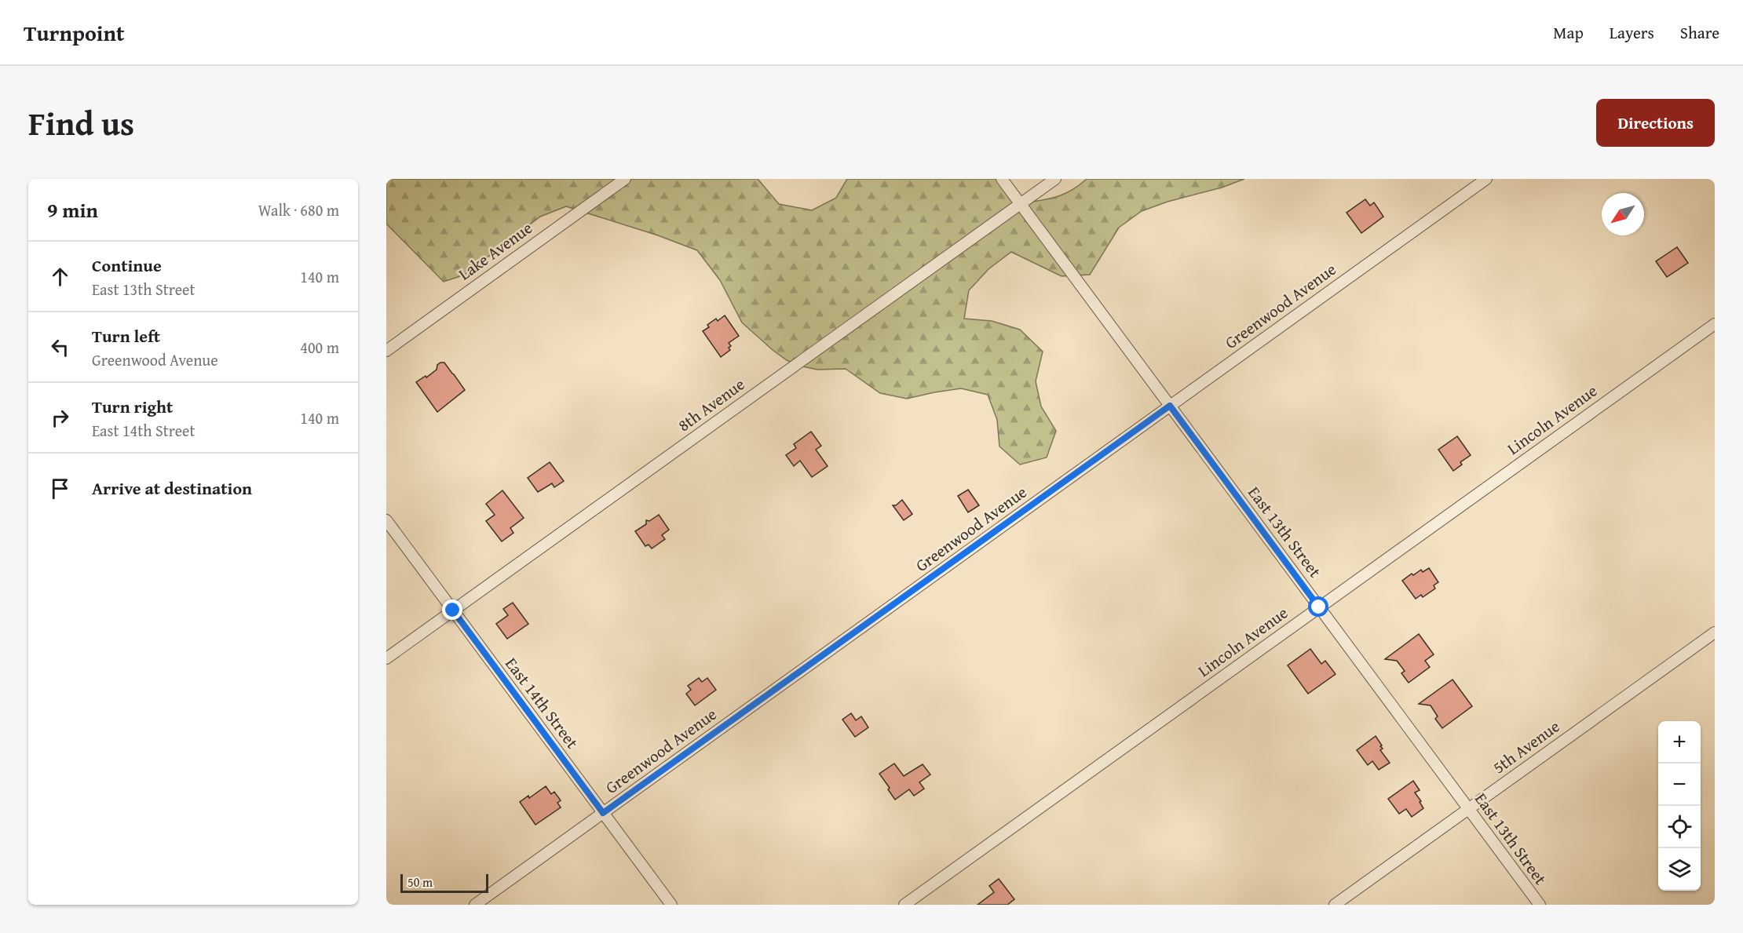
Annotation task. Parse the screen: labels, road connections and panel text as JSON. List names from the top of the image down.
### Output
{
  "streets": {
    "street": [
      "Lake Avenue",
      "Greenwood Avenue",
      "8th Avenue",
      "Lincoln Avenue",
      "East 13th Street",
      "East 14th Street",
      "5th Avenue"
    ]
  },
  "crossings": [
    ["Greenwood Avenue", "East 13th Street"],
    ["Greenwood Avenue", "East 14th Street"],
    ["8th Avenue", "East 13th Street"],
    ["8th Avenue", "East 14th Street"],
    ["Lincoln Avenue", "East 13th Street"],
    ["East 13th Street", "5th Avenue"]
  ],
  "scale_bar": "50 m",
  "north": "bottom left",
  "page": {
    "header": "Turnpoint",
    "nav": ["Map", "Layers", "Share"],
    "title": "Find us",
    "buttons": "Directions",
    "heading": ["9 min", "Walk · 680 m"],
    "list": [
      ["Continue", "East 13th Street", "140 m"],
      ["Turn left", "Greenwood Avenue", "400 m"],
      ["Turn right", "East 14th Street", "140 m"],
      "Arrive at destination"
    ],
    "map_buttons": ["+", "−"],
    "scale": "50 m"
  }
}
